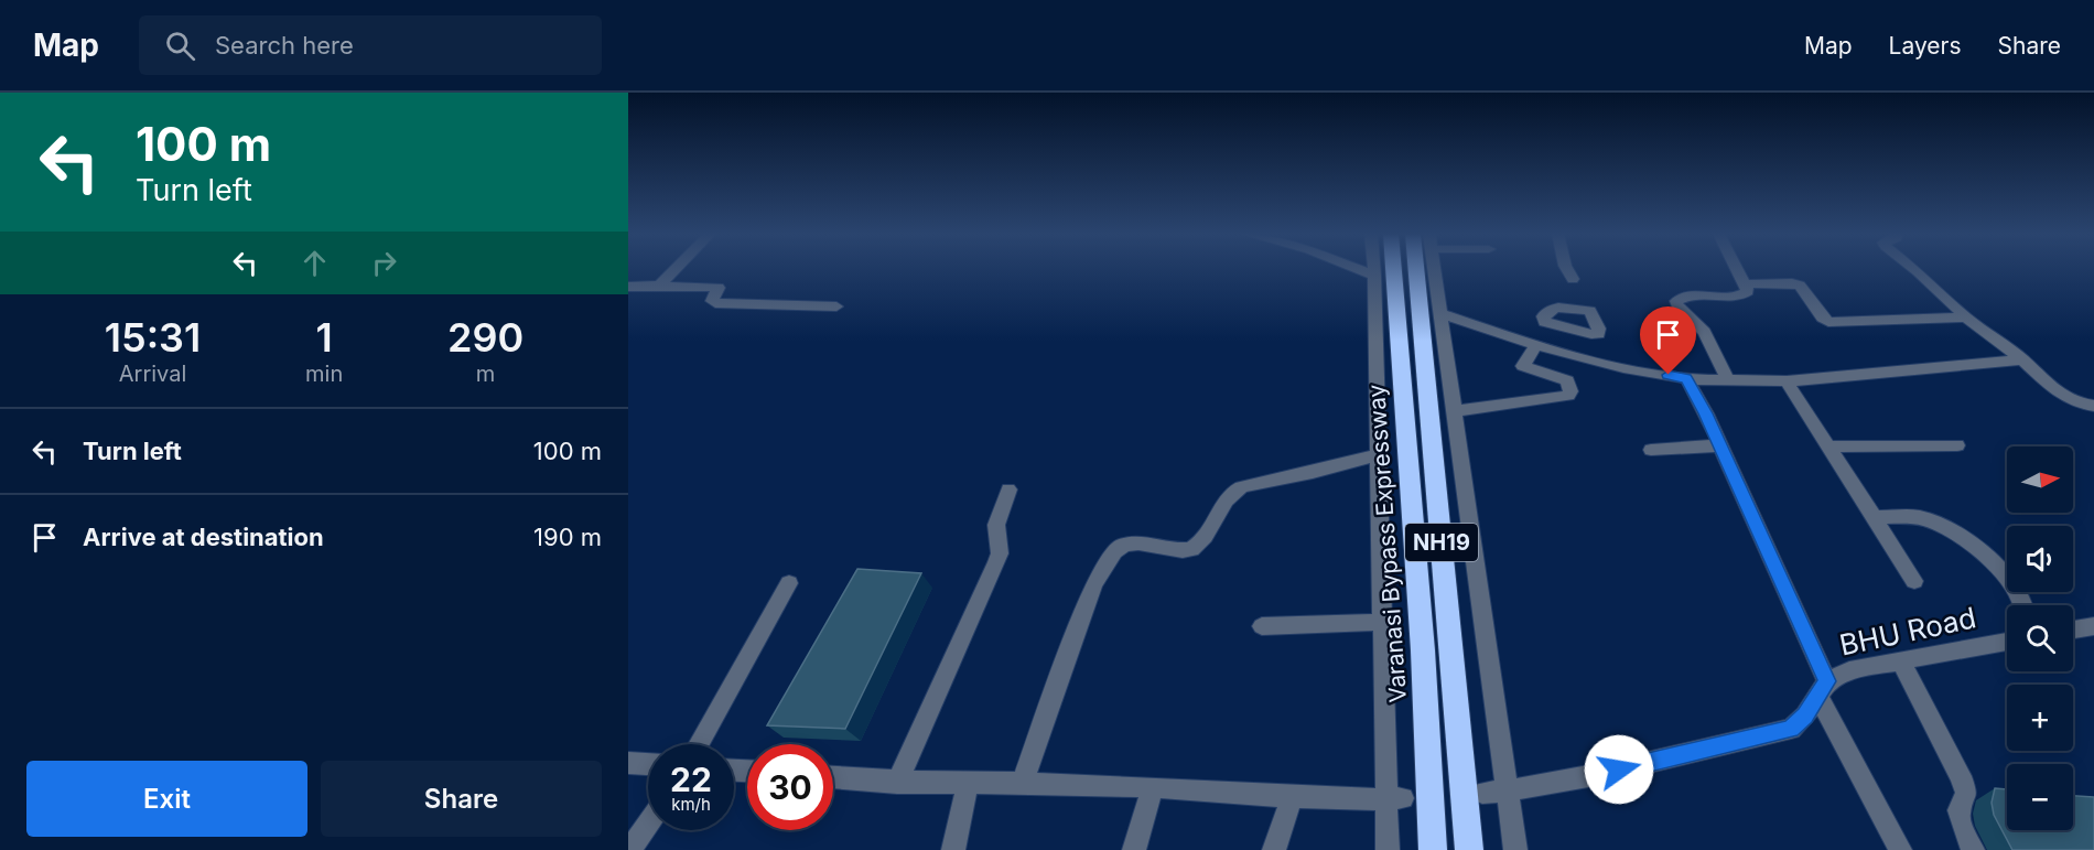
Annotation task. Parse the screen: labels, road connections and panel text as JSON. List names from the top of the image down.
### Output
{
  "streets": {
    "highway": ["NH19", "Varanasi Bypass Expressway"],
    "street": ["BHU Road"]
  },
  "north": "right",
  "page": {
    "header": "Map",
    "search": "Search here",
    "nav": ["Map", "Layers", "Share"],
    "turn": ["100 m", "Turn left"],
    "eta": [
      "15:31",
      "Arrival",
      "1",
      "min",
      "290",
      "m"
    ],
    "list": [
      {
        "name": "Turn left",
        "value": "100 m"
      },
      {
        "name": "Arrive at destination",
        "value": "190 m"
      }
    ],
    "map_buttons": ["+", "−"],
    "speed": "22 km/h",
    "limit": "30",
    "buttons": ["Exit", "Share"]
  }
}
